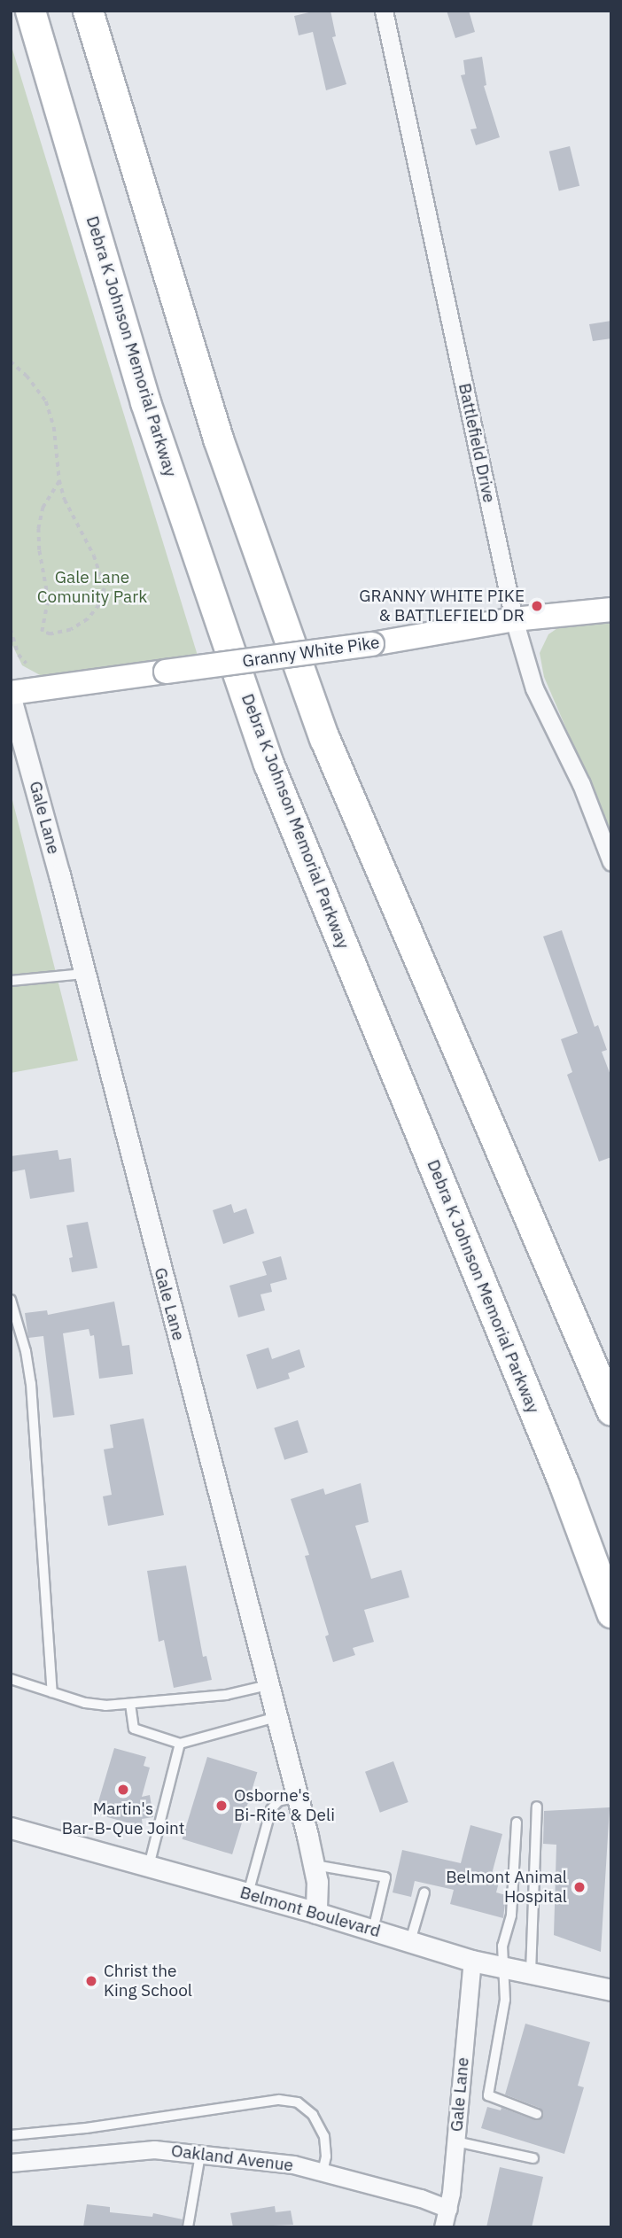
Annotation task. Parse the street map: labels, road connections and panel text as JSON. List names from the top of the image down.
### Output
{
  "streets": {
    "highway": ["Debra K Johnson Memorial Parkway"],
    "main road": ["Granny White Pike"],
    "street": [
      "Battlefield Drive",
      "Gale Lane",
      "Belmont Boulevard",
      "Oakland Avenue"
    ]
  },
  "crossings": [
    ["Battlefield Drive", "Granny White Pike"],
    ["Granny White Pike", "Gale Lane"],
    ["Gale Lane", "Belmont Boulevard"],
    ["Gale Lane", "Oakland Avenue"]
  ],
  "parks": ["Gale Lane Comunity Park"],
  "places": [
    "GRANNY WHITE PIKE & BATTLEFIELD DR",
    "Martin's Bar-B-Que Joint",
    "Osborne's Bi-Rite & Deli",
    "Belmont Animal Hospital",
    "Christ the King School"
  ]
}
